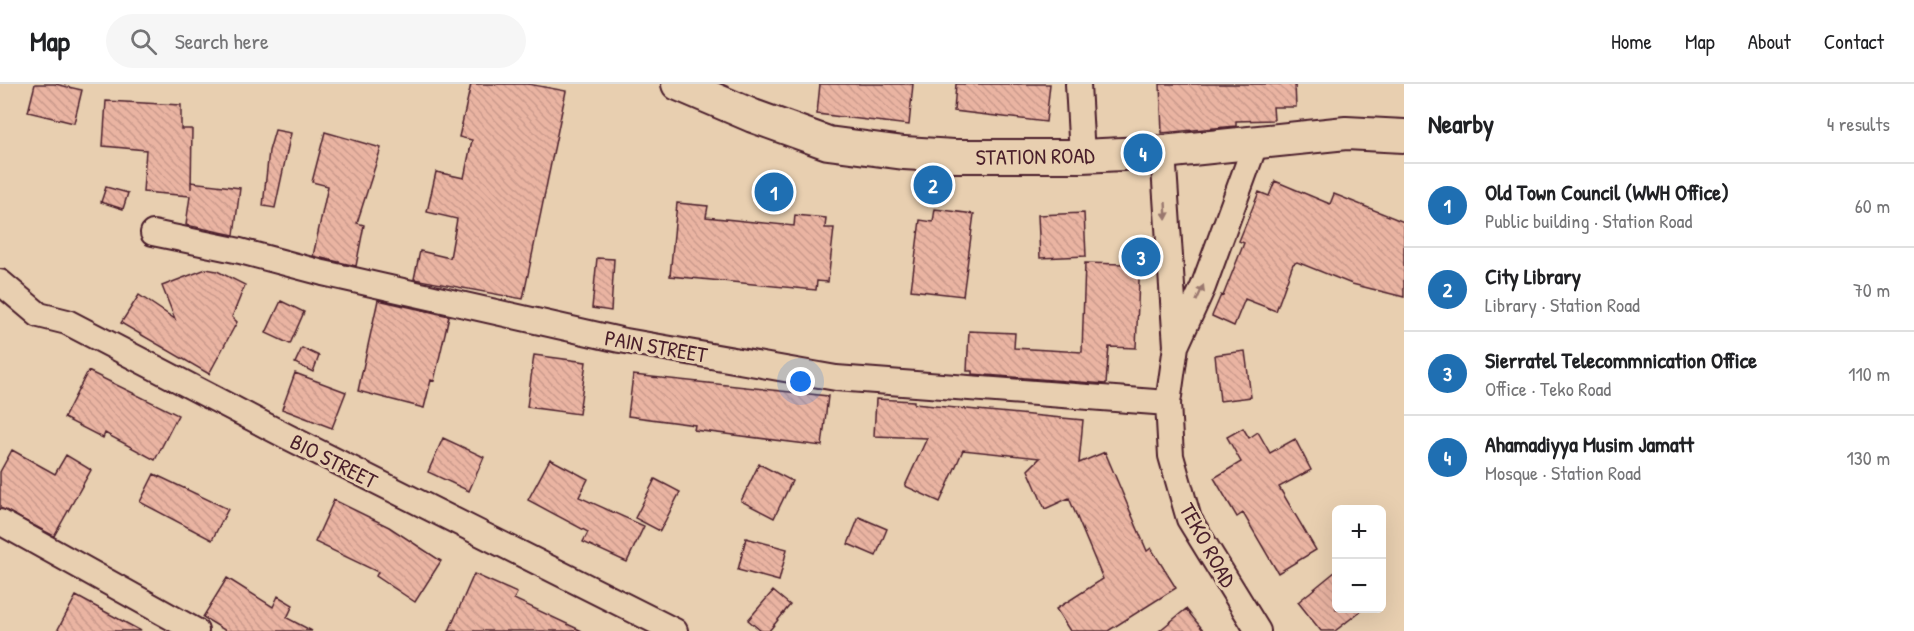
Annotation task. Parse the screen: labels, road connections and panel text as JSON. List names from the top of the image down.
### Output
{
  "streets": {
    "main road": ["STATION ROAD"],
    "street": ["PAIN STREET", "BIO STREET", "TEKO ROAD"]
  },
  "crossings": [
    ["STATION ROAD", "TEKO ROAD"],
    ["PAIN STREET", "TEKO ROAD"]
  ],
  "page": {
    "header": "Map",
    "search": "Search here",
    "nav": [
      "Home",
      "Map",
      "About",
      "Contact"
    ],
    "heading": ["Nearby", "4 results"],
    "pins": [
      "4",
      "2",
      "1",
      "3"
    ],
    "list": [
      {
        "mark": "1",
        "name": "Old Town Council (WWH Office)",
        "note": "Public building · Station Road",
        "value": "60 m"
      },
      {
        "mark": "2",
        "name": "City Library",
        "note": "Library · Station Road",
        "value": "70 m"
      },
      {
        "mark": "3",
        "name": "Sierratel Telecommnication Office",
        "note": "Office · Teko Road",
        "value": "110 m"
      },
      {
        "mark": "4",
        "name": "Ahamadiyya Musim Jamatt",
        "note": "Mosque · Station Road",
        "value": "130 m"
      }
    ],
    "map_buttons": ["+", "−"]
  }
}
